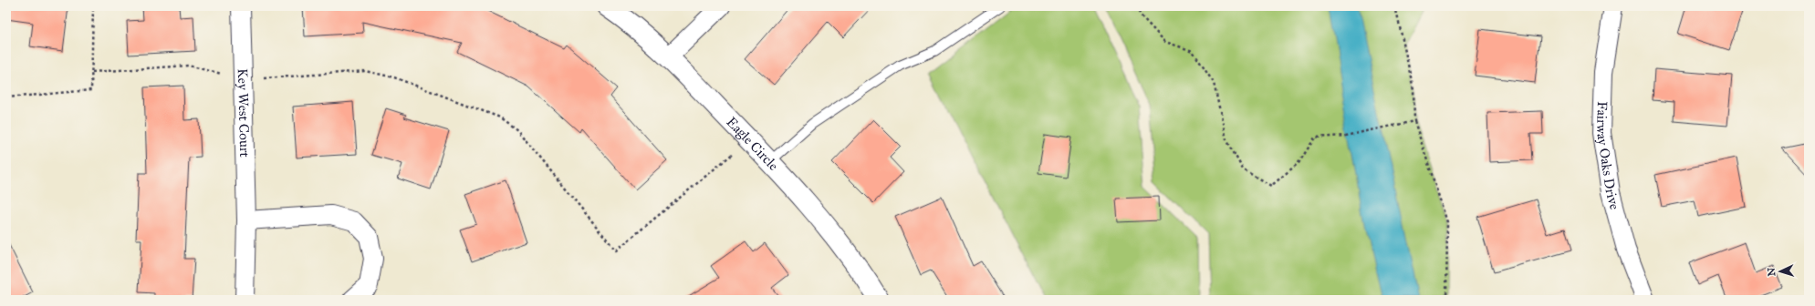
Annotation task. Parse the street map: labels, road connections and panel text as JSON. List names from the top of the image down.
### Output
{
  "streets": {
    "street": ["Key West Court", "Eagle Circle", "Fairway Oaks Drive"]
  },
  "north": "left"
}
